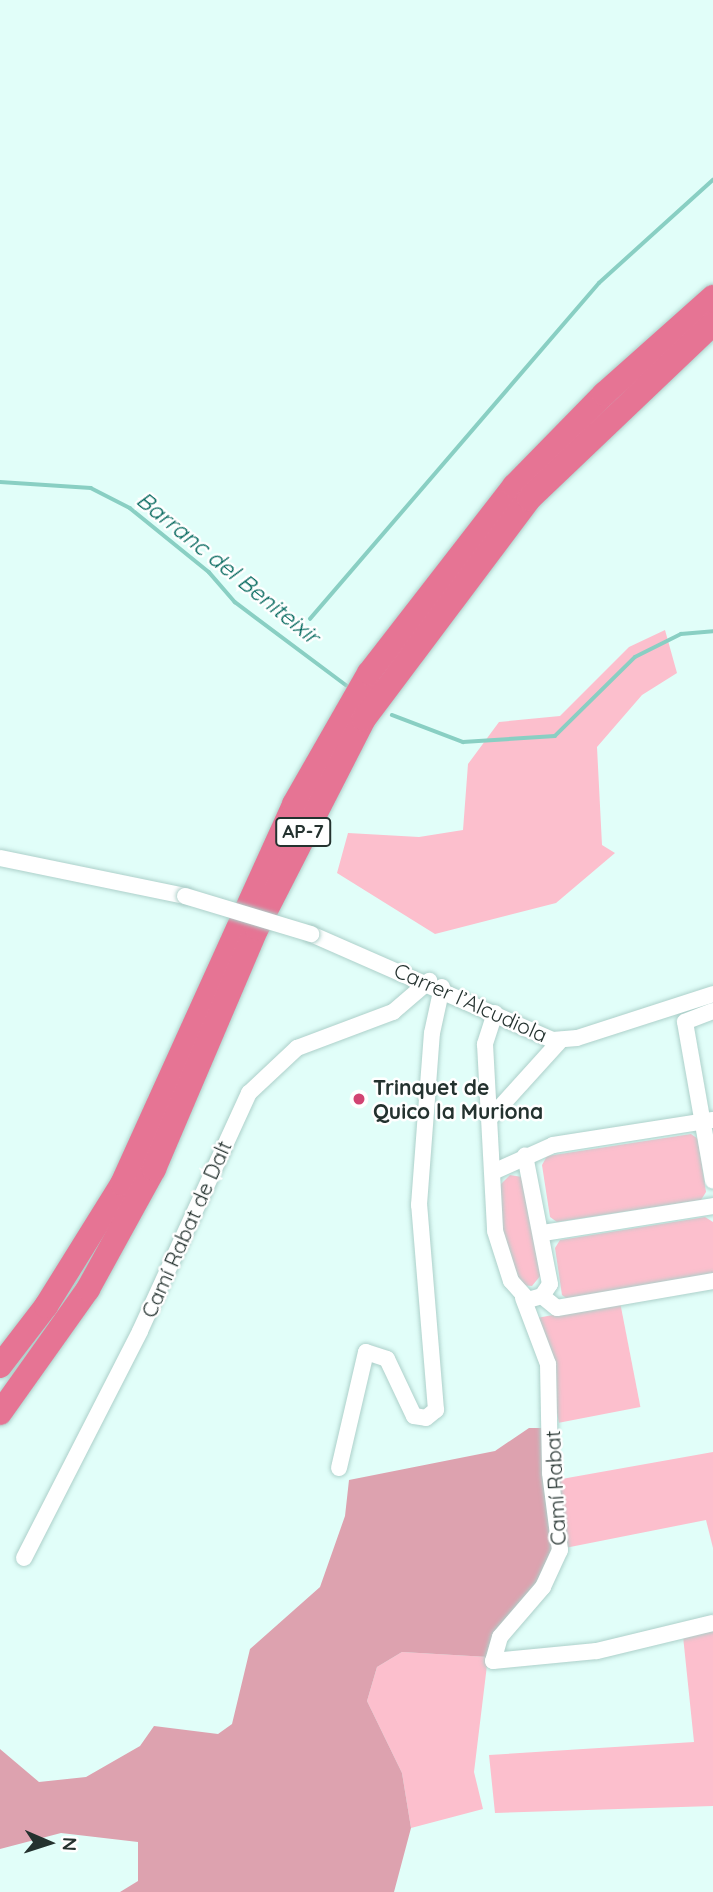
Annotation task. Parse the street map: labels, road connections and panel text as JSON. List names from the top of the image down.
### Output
{
  "streets": {
    "highway": ["AP-7"],
    "street": ["Carrer l’Alcudiola", "Camí Rabat de Dalt", "Camí Rabat"]
  },
  "crossings": [
    ["Carrer l’Alcudiola", "Camí Rabat de Dalt"],
    ["Carrer l’Alcudiola", "Camí Rabat"]
  ],
  "water": ["Barranc del Beniteixir"],
  "places": ["Trinquet de Quico la Muriona"],
  "north": "right"
}
